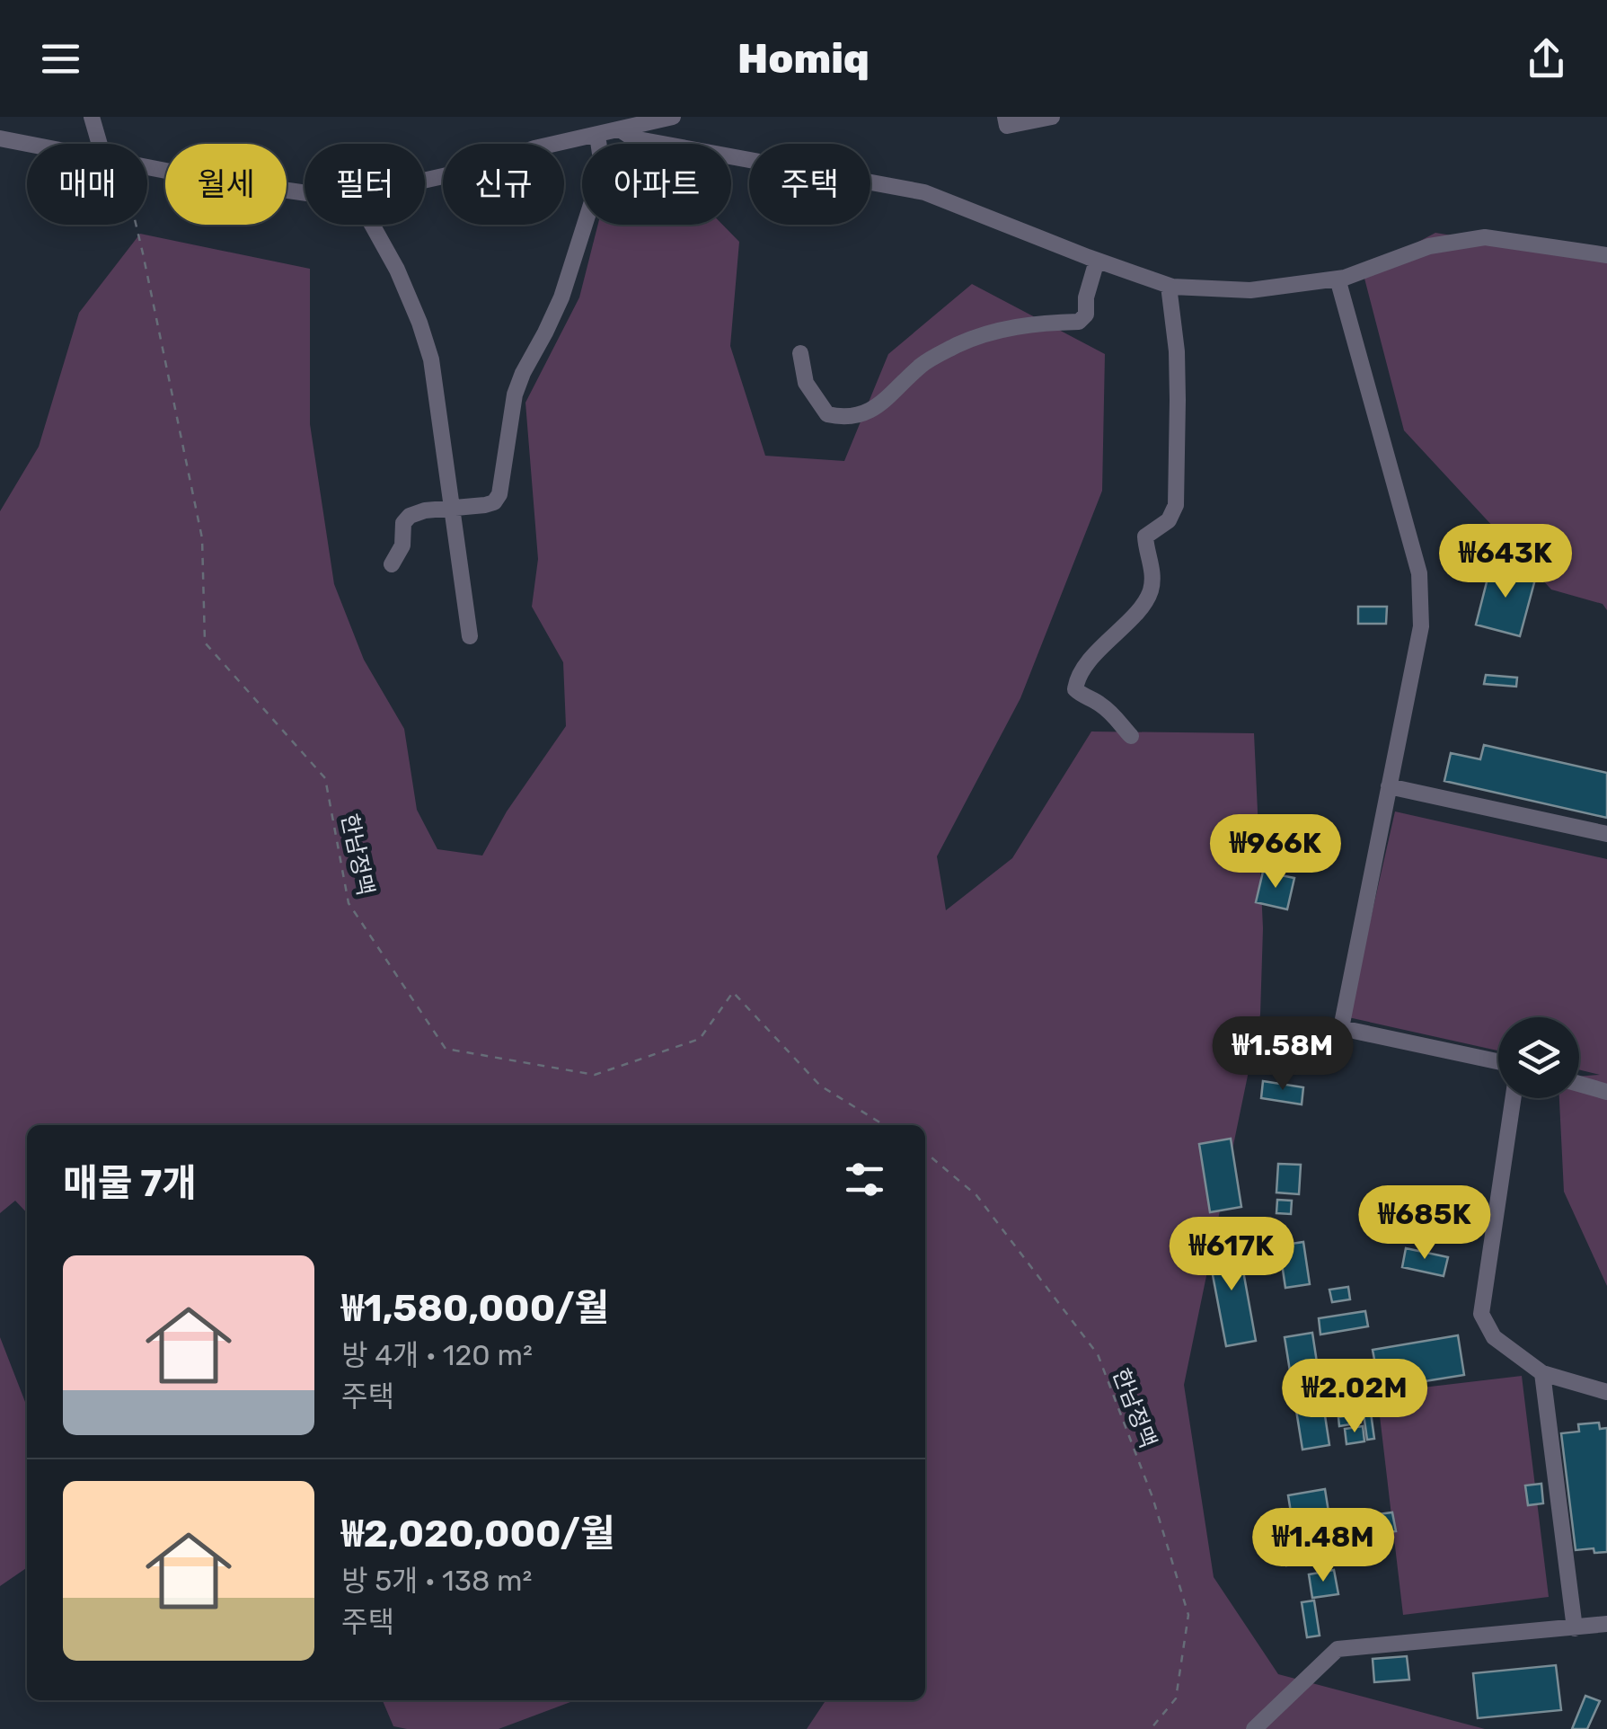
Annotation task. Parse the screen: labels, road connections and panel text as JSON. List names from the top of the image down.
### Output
{
  "streets": {
    "path": ["한남정맥"]
  },
  "page": {
    "header": "Homiq",
    "chip": [
      "매매",
      "월세",
      "필터",
      "신규",
      "아파트",
      "주택"
    ],
    "price": [
      "₩643K",
      "₩966K",
      "₩1.58M",
      "₩685K",
      "₩617K",
      "₩2.02M",
      "₩1.48M"
    ],
    "heading": "매물 7개",
    "list": [
      {
        "name": "₩1,580,000/월",
        "note": "방 4개 · 120 m² · 주택"
      },
      {
        "name": "₩2,020,000/월",
        "note": "방 5개 · 138 m² · 주택"
      }
    ]
  }
}
